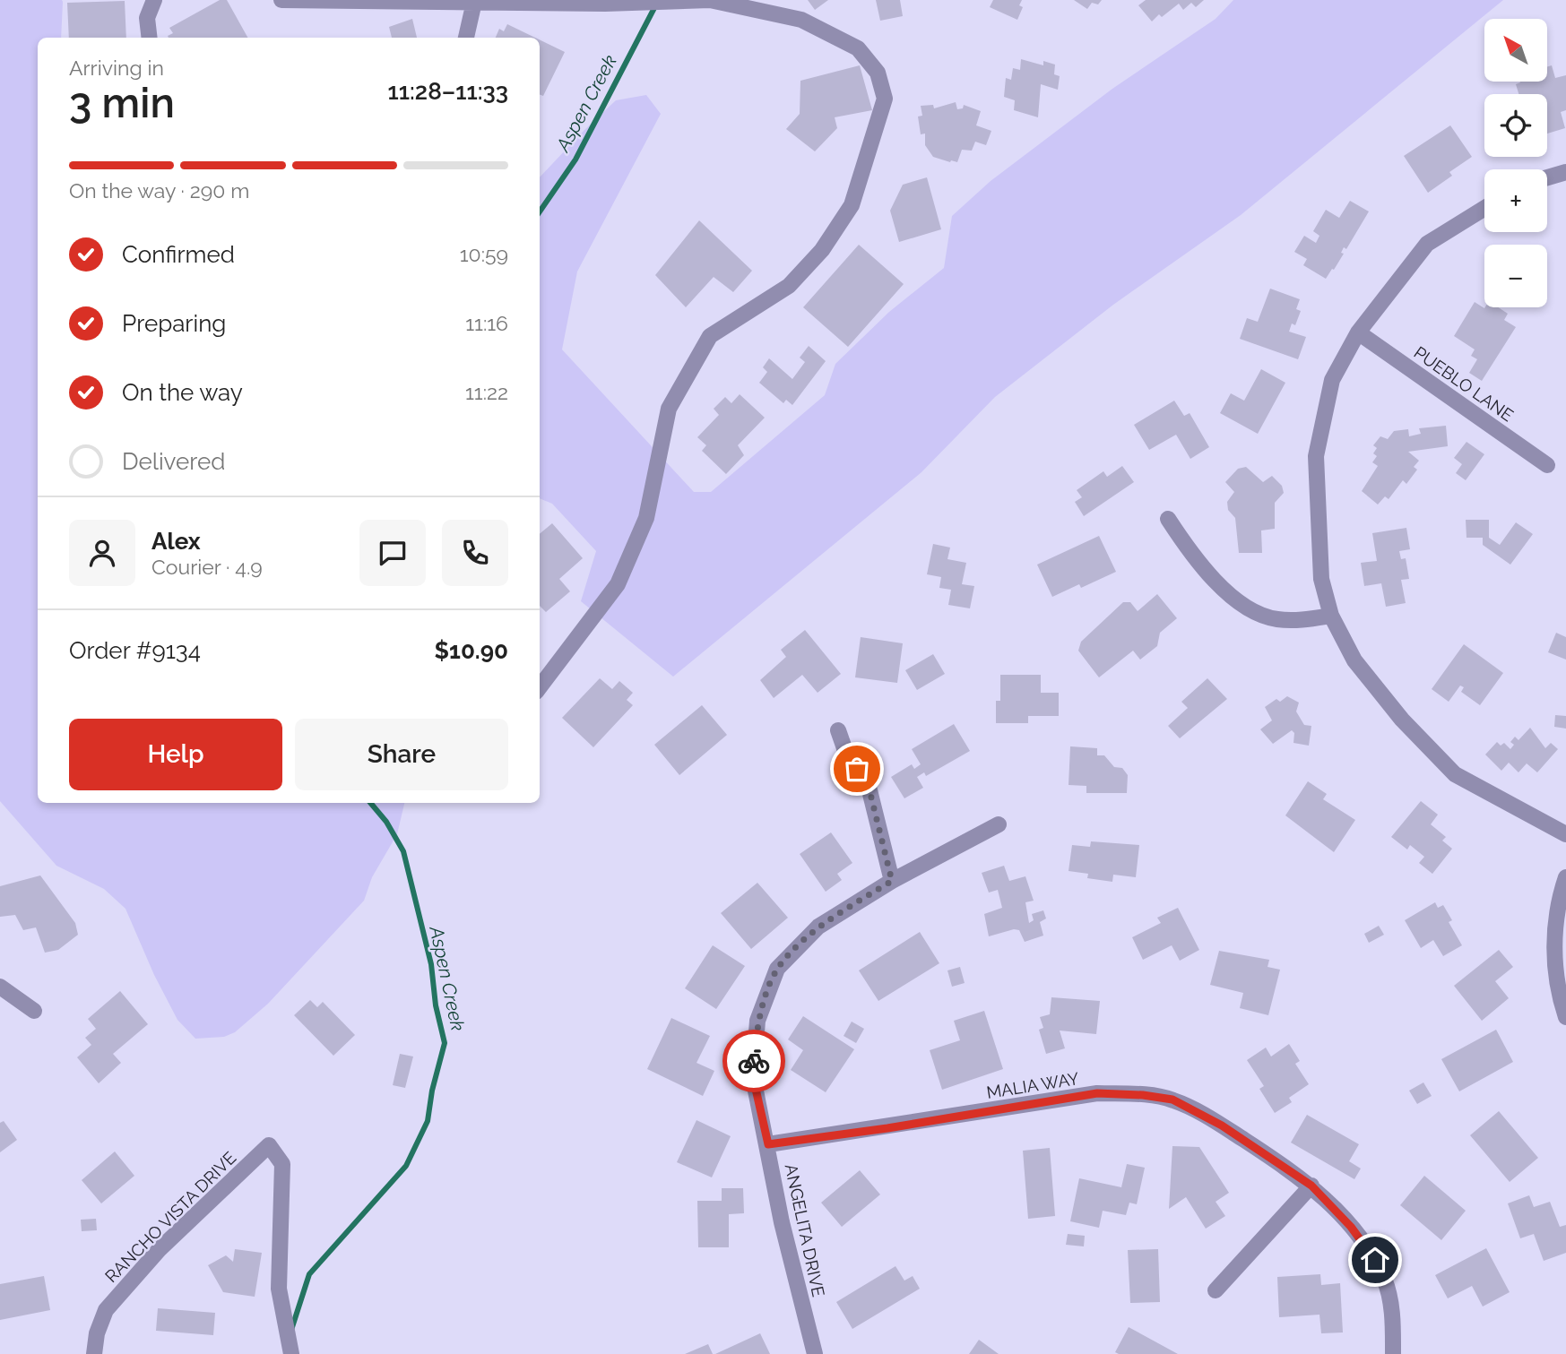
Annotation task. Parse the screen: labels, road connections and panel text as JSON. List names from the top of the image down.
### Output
{
  "streets": {
    "street": [
      "PUEBLO LANE",
      "MALIA WAY",
      "RANCHO VISTA DRIVE",
      "ANGELITA DRIVE"
    ]
  },
  "crossings": [
    ["MALIA WAY", "ANGELITA DRIVE"]
  ],
  "water": ["Aspen Creek"],
  "north": "top left",
  "page": {
    "map_buttons": ["+", "−"],
    "heading": ["3 min", "Arriving in", "11:28–11:33"],
    "panel": [
      "Alex",
      "Courier · 4.9",
      "Order #9134",
      "$10.90"
    ],
    "bar": "On the way · 290 m",
    "list": [
      ["Confirmed", "10:59"],
      ["Preparing", "11:16"],
      ["On the way", "11:22"],
      "Delivered"
    ],
    "buttons": ["Help", "Share"]
  }
}
